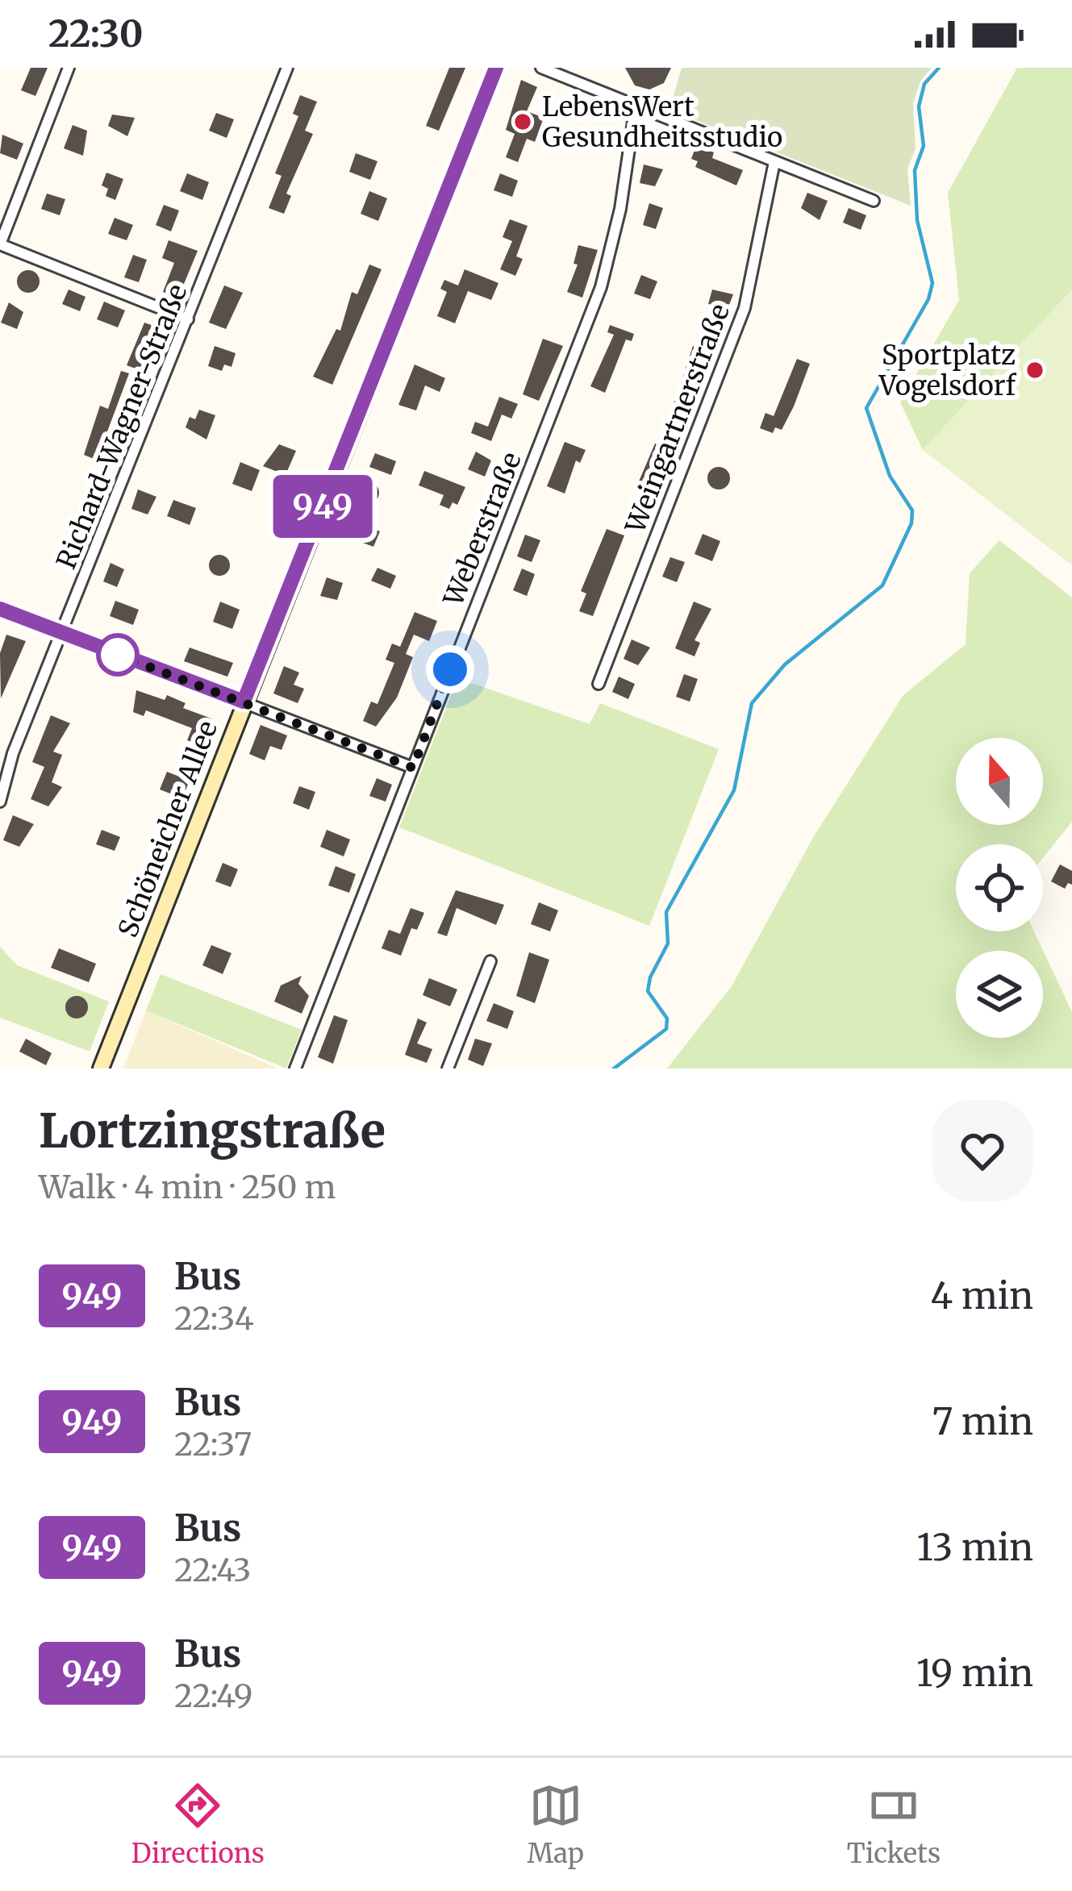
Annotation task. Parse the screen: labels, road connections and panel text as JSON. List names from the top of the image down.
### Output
{
  "streets": {
    "street": [
      "Weingartnerstraße",
      "Richard-Wagner-Straße",
      "Weberstraße",
      "Schöneicher Allee"
    ]
  },
  "places": ["LebensWert Gesundheitsstudio", "Sportplatz Vogelsdorf"],
  "lines": ["bus line 949"],
  "north": "top",
  "page": {
    "status": "22:30",
    "on_map": "949",
    "heading": ["Lortzingstraße", "Walk · 4 min · 250 m"],
    "list": [
      {
        "mark": "949",
        "name": "Bus",
        "note": "22:34",
        "value": "4 min"
      },
      {
        "mark": "949",
        "name": "Bus",
        "note": "22:37",
        "value": "7 min"
      },
      {
        "mark": "949",
        "name": "Bus",
        "note": "22:43",
        "value": "13 min"
      },
      {
        "mark": "949",
        "name": "Bus",
        "note": "22:49",
        "value": "19 min"
      }
    ],
    "tabs": ["Directions", "Map", "Tickets"]
  }
}
